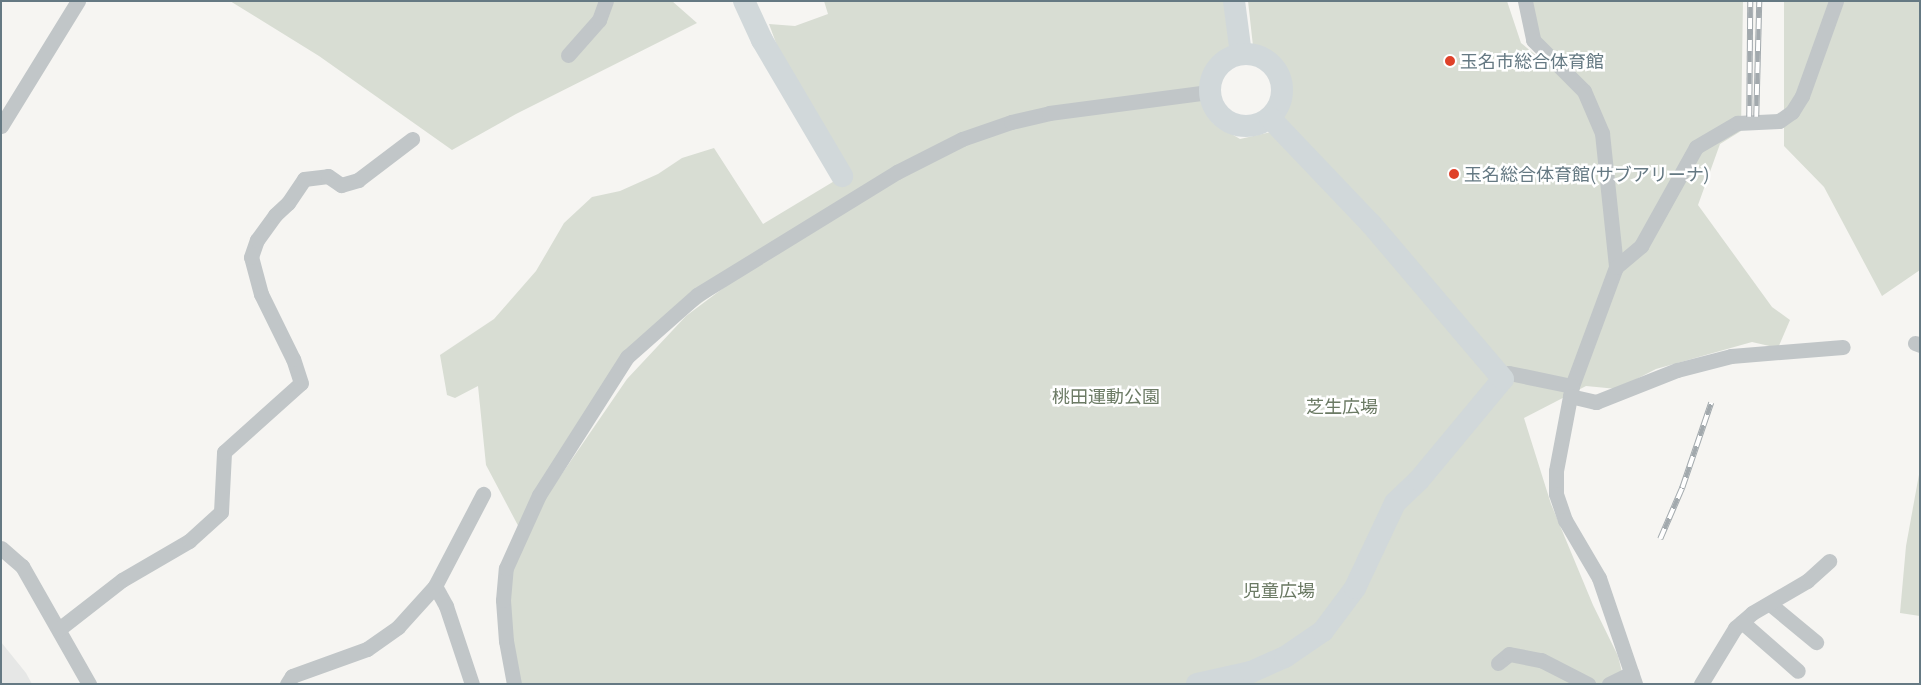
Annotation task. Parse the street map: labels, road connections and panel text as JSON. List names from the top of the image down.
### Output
{
  "parks": ["桃田運動公園", "芝生広場", "児童広場"],
  "places": ["玉名市総合体育館", "玉名総合体育館(サブアリーナ)"]
}
